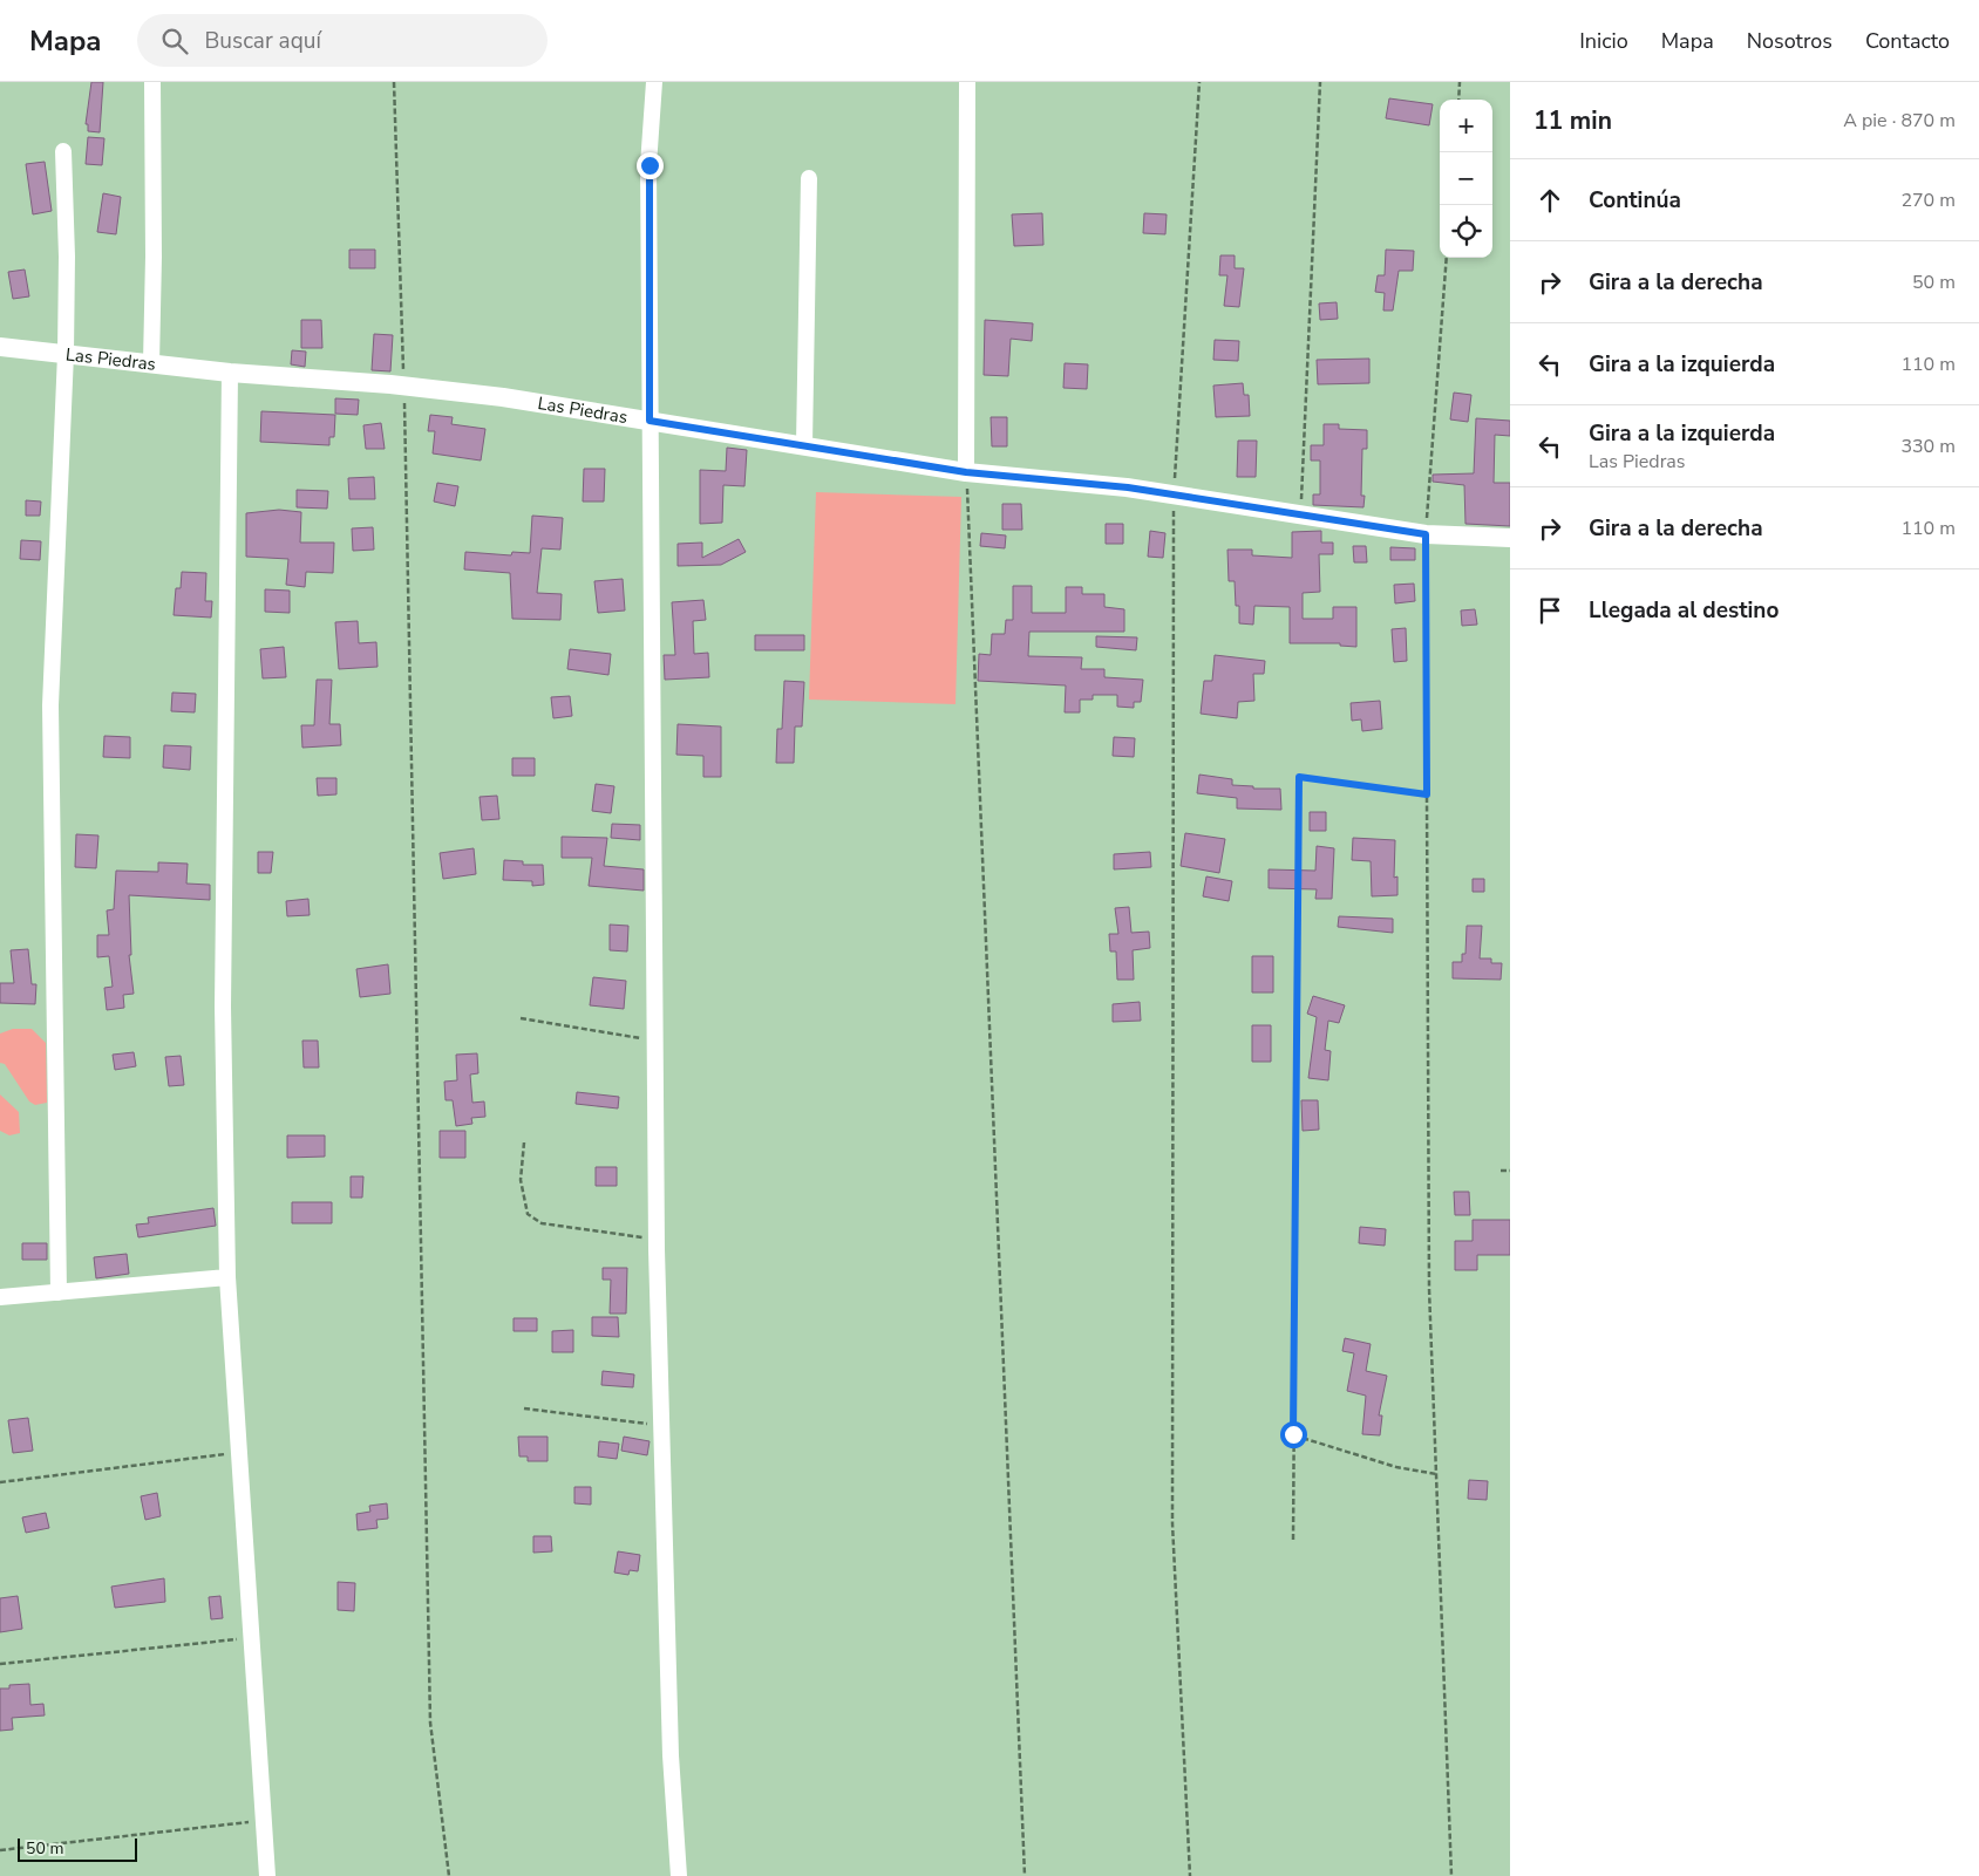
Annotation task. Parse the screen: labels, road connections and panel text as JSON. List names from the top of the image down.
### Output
{
  "streets": {
    "street": ["Las Piedras"]
  },
  "scale_bar": "50 m",
  "page": {
    "header": "Mapa",
    "search": "Buscar aquí",
    "nav": [
      "Inicio",
      "Mapa",
      "Nosotros",
      "Contacto"
    ],
    "heading": ["11 min", "A pie · 870 m"],
    "map_buttons": ["+", "−"],
    "list": [
      ["Continúa", "270 m"],
      ["Gira a la derecha", "50 m"],
      ["Gira a la izquierda", "110 m"],
      ["Gira a la izquierda", "Las Piedras", "330 m"],
      ["Gira a la derecha", "110 m"],
      "Llegada al destino"
    ],
    "scale": "50 m"
  }
}
